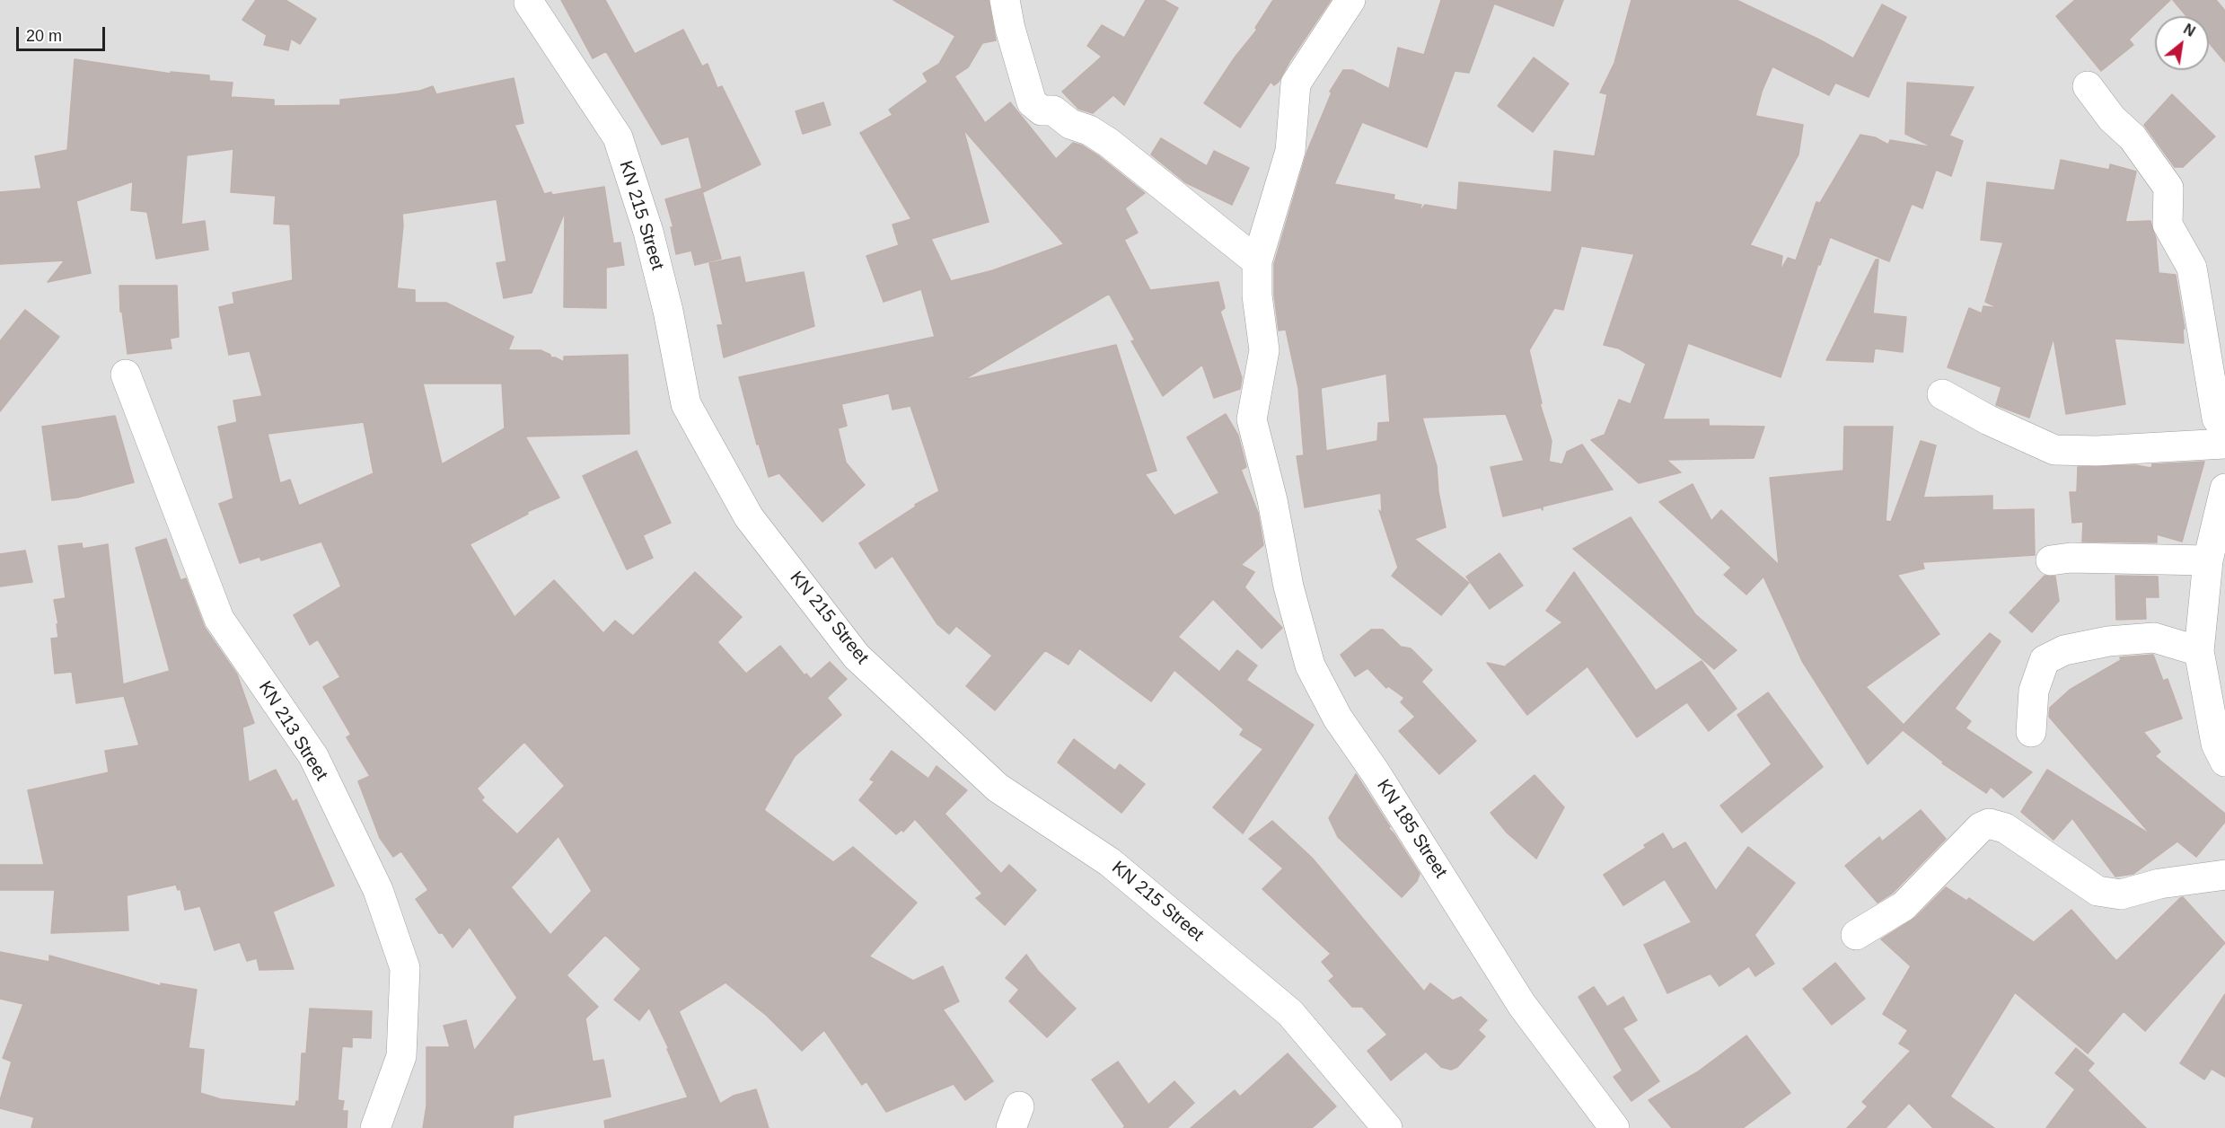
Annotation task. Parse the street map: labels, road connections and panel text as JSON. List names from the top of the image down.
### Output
{
  "streets": {
    "street": ["KN 215 Street", "KN 213 Street", "KN 185 Street"]
  },
  "scale_bar": "20 m",
  "north": "top right"
}
